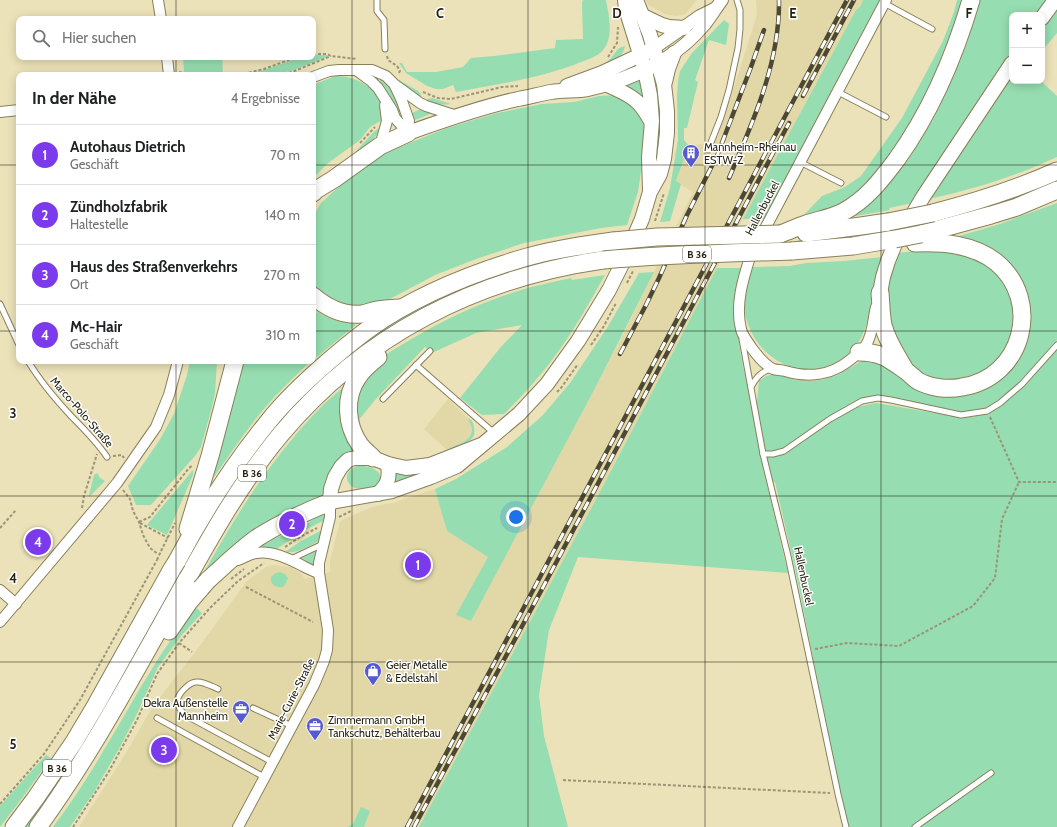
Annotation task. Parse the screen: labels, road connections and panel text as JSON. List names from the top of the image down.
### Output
{
  "streets": {
    "highway": ["B 36"],
    "street": ["Hallenbuckel", "Marie-Curie-Straße"],
    "lane": ["Marco-Polo-Straße"]
  },
  "places": {
    "building": ["Mannheim-Rheinau ESTW-Z"],
    "shop": ["Geier Metalle & Edelstahl"],
    "office": ["Dekra Außenstelle Mannheim", "Zimmermann GmbH Tankschutz, Behälterbau"]
  },
  "page": {
    "map_buttons": ["+", "−"],
    "search": "Hier suchen",
    "heading": ["In der Nähe", "4 Ergebnisse"],
    "list": [
      {
        "mark": "1",
        "name": "Autohaus Dietrich",
        "note": "Geschäft",
        "value": "70 m"
      },
      {
        "mark": "2",
        "name": "Zündholzfabrik",
        "note": "Haltestelle",
        "value": "140 m"
      },
      {
        "mark": "3",
        "name": "Haus des Straßenverkehrs",
        "note": "Ort",
        "value": "270 m"
      },
      {
        "mark": "4",
        "name": "Mc-Hair",
        "note": "Geschäft",
        "value": "310 m"
      }
    ],
    "pins": [
      "2",
      "4",
      "1",
      "3"
    ]
  },
  "grid": {
    "columns": [
      "C",
      "D",
      "E",
      "F"
    ],
    "rows": ["3", "4", "5"]
  }
}
